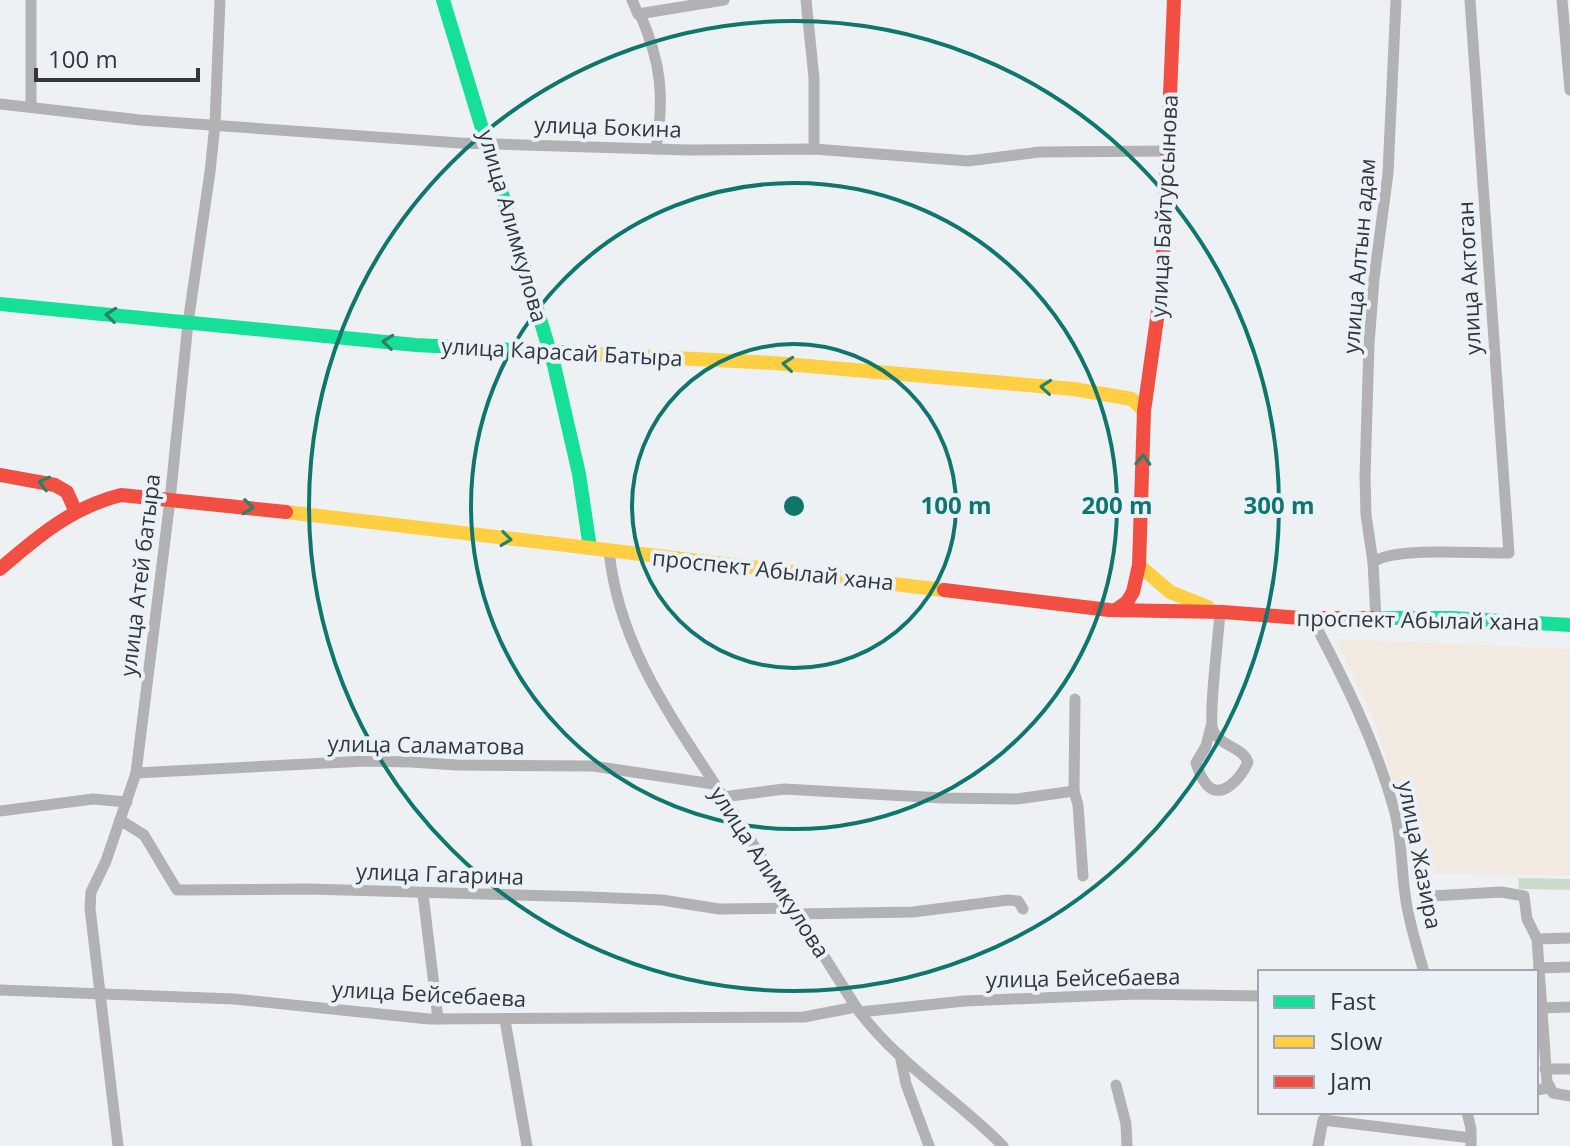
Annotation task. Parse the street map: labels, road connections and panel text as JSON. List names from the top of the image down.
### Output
{
  "streets": {
    "main road": [
      "улица Байтурсынова",
      "улица Алимкулова",
      "улица Карасай Батыра",
      "проспект Абылай хана"
    ],
    "street": [
      "улица Бокина",
      "улица Алтын адам",
      "улица Актоган",
      "улица Атей батыра",
      "улица Саламатова",
      "улица Жазира",
      "улица Гагарина",
      "улица Бейсебаева"
    ]
  },
  "crossings": [
    ["улица Бокина", "улица Байтурсынова"],
    ["улица Бокина", "улица Алимкулова"],
    ["улица Бокина", "улица Атей батыра"],
    ["улица Байтурсынова", "проспект Абылай хана"],
    ["улица Алимкулова", "улица Карасай Батыра"],
    ["улица Алимкулова", "проспект Абылай хана"],
    ["улица Алимкулова", "улица Саламатова"],
    ["улица Алимкулова", "улица Гагарина"],
    ["улица Алимкулова", "улица Бейсебаева"],
    ["улица Алтын адам", "улица Актоган"],
    ["улица Алтын адам", "проспект Абылай хана"],
    ["улица Карасай Батыра", "улица Атей батыра"],
    ["проспект Абылай хана", "улица Атей батыра"],
    ["проспект Абылай хана", "улица Жазира"],
    ["улица Атей батыра", "улица Саламатова"],
    ["улица Атей батыра", "улица Гагарина"],
    ["улица Атей батыра", "улица Бейсебаева"]
  ],
  "one_way": ["улица Карасай Батыра"],
  "legend": ["Fast", "Slow", "Jam"],
  "scale_bar": "100 m",
  "rings": ["100 m", "200 m", "300 m"]
}
